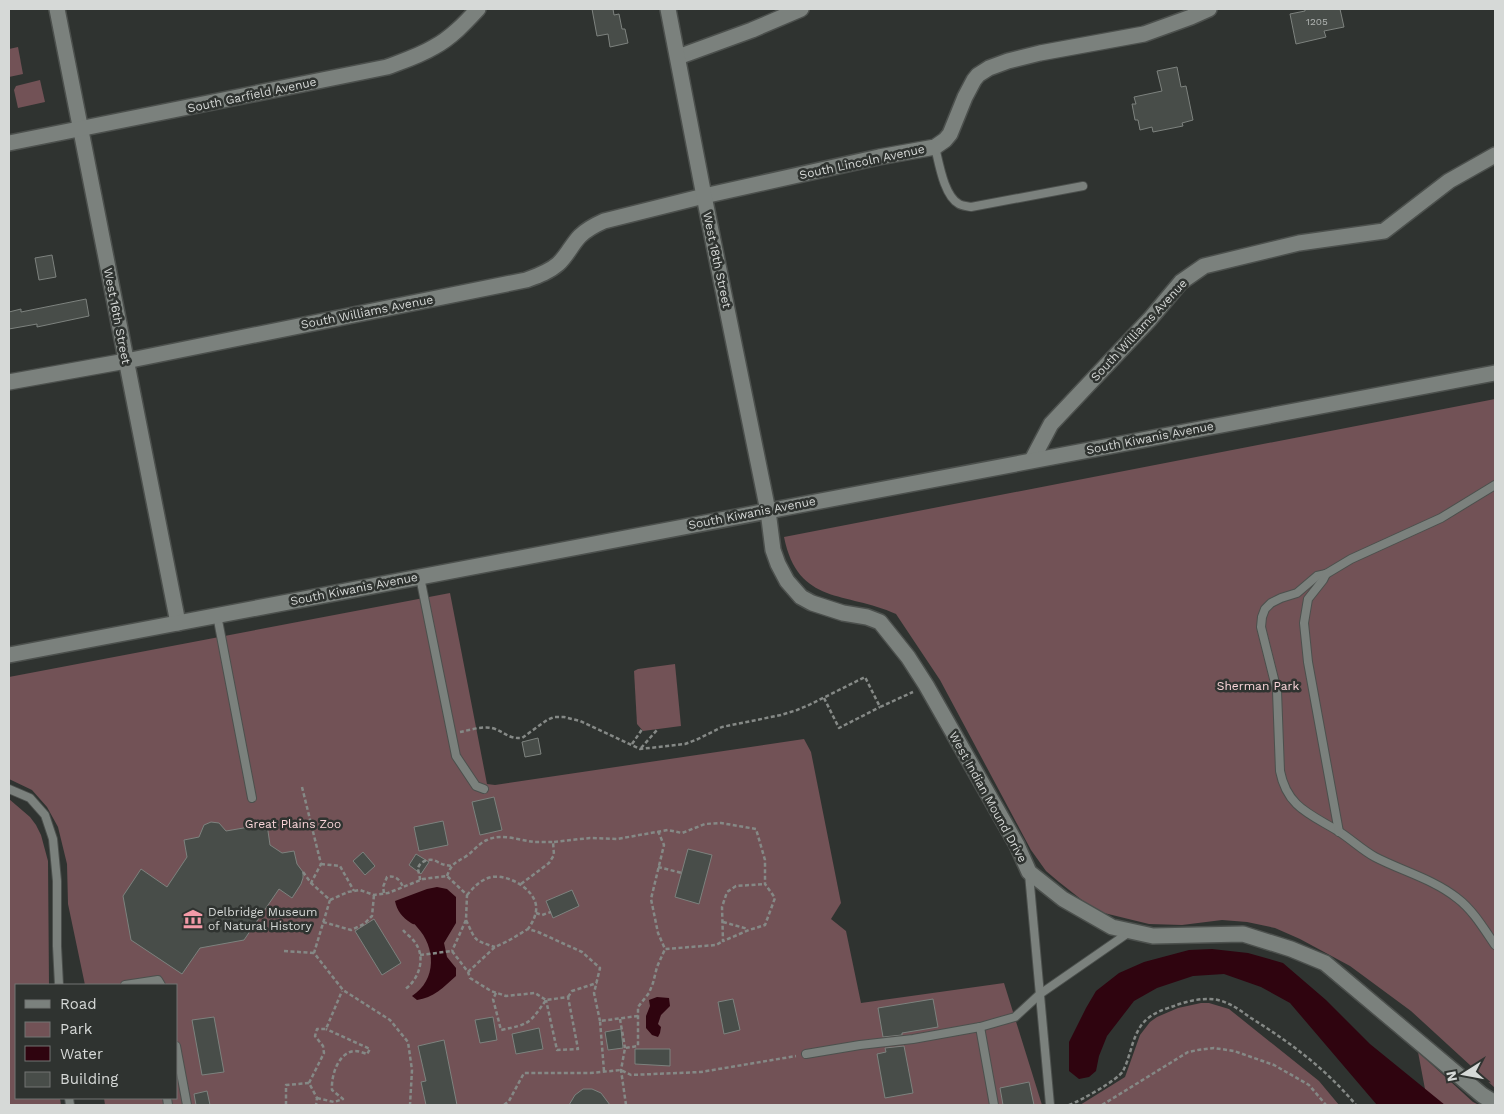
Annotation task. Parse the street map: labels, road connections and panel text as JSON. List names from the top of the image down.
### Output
{
  "streets": {
    "street": [
      "South Garfield Avenue",
      "South Lincoln Avenue",
      "West 18th Street",
      "South Williams Avenue",
      "West 16th Street",
      "South Kiwanis Avenue",
      "West Indian Mound Drive"
    ]
  },
  "crossings": [
    ["South Garfield Avenue", "West 16th Street"],
    ["South Lincoln Avenue", "West 18th Street"],
    ["South Lincoln Avenue", "South Williams Avenue"],
    ["West 18th Street", "South Williams Avenue"],
    ["West 18th Street", "South Kiwanis Avenue"],
    ["West 18th Street", "West Indian Mound Drive"],
    ["South Williams Avenue", "West 16th Street"],
    ["South Williams Avenue", "South Kiwanis Avenue"],
    ["West 16th Street", "South Kiwanis Avenue"],
    ["South Kiwanis Avenue", "West Indian Mound Drive"]
  ],
  "parks": ["Sherman Park", "Great Plains Zoo"],
  "places": {
    "museum": ["Delbridge Museum of Natural History"]
  },
  "house_numbers": ["1205"],
  "legend": [
    "Road",
    "Park",
    "Water",
    "Building"
  ],
  "north": "left"
}
